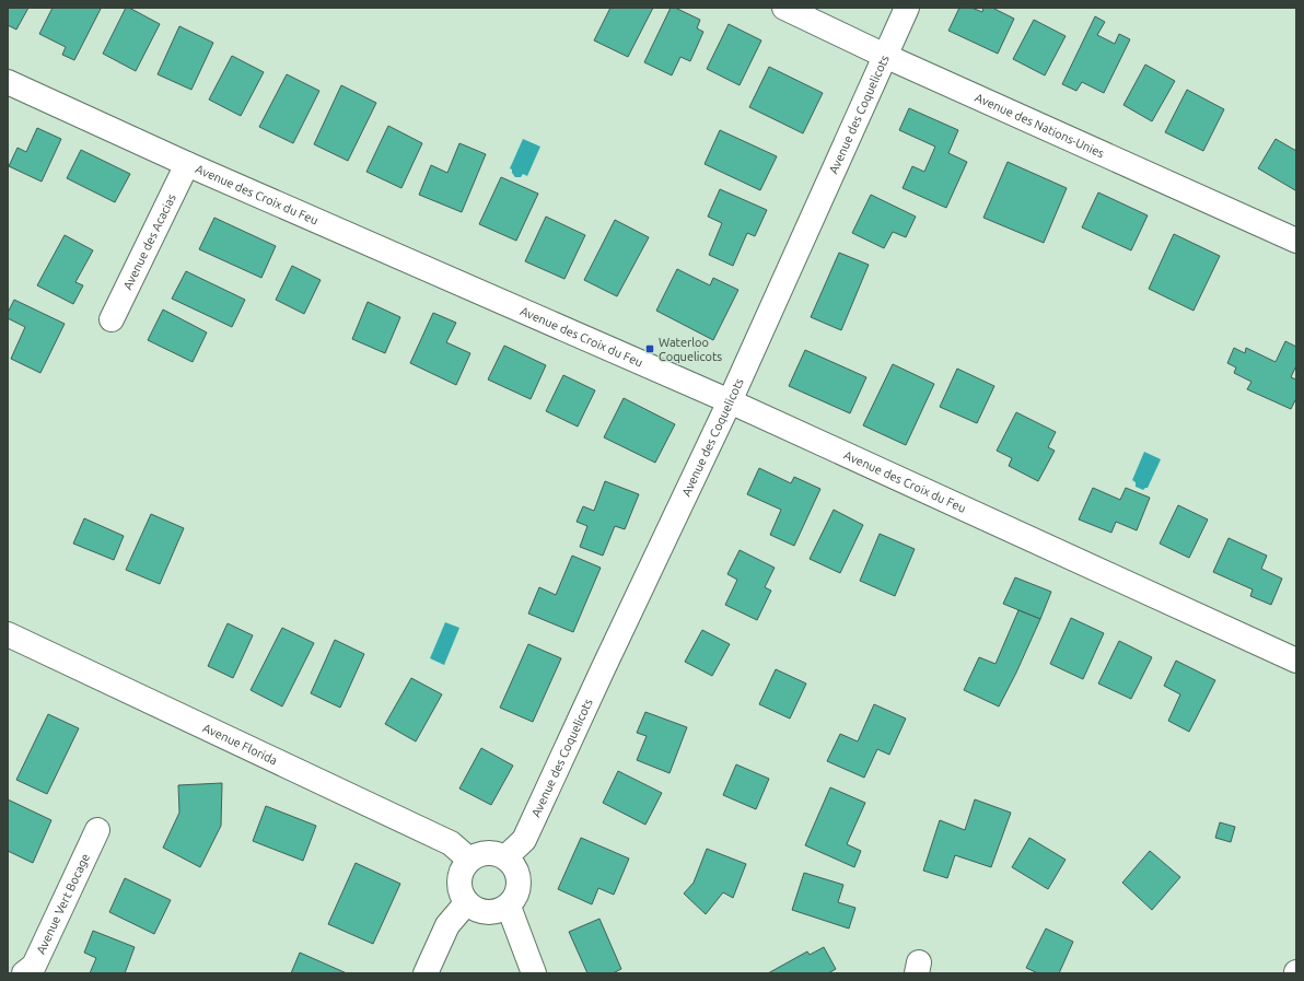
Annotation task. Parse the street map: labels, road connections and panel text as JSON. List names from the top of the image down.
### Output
{
  "streets": {
    "street": [
      "Avenue des Coquelicots",
      "Avenue des Nations-Unies",
      "Avenue des Croix du Feu",
      "Avenue des Acacias",
      "Avenue Florida",
      "Avenue Vert Bocage"
    ]
  },
  "crossings": [
    ["Avenue des Coquelicots", "Avenue des Nations-Unies"],
    ["Avenue des Coquelicots", "Avenue des Croix du Feu"],
    ["Avenue des Coquelicots", "Avenue Florida"],
    ["Avenue des Croix du Feu", "Avenue des Acacias"]
  ],
  "places": {
    "transit": ["Waterloo Coquelicots"]
  }
}
